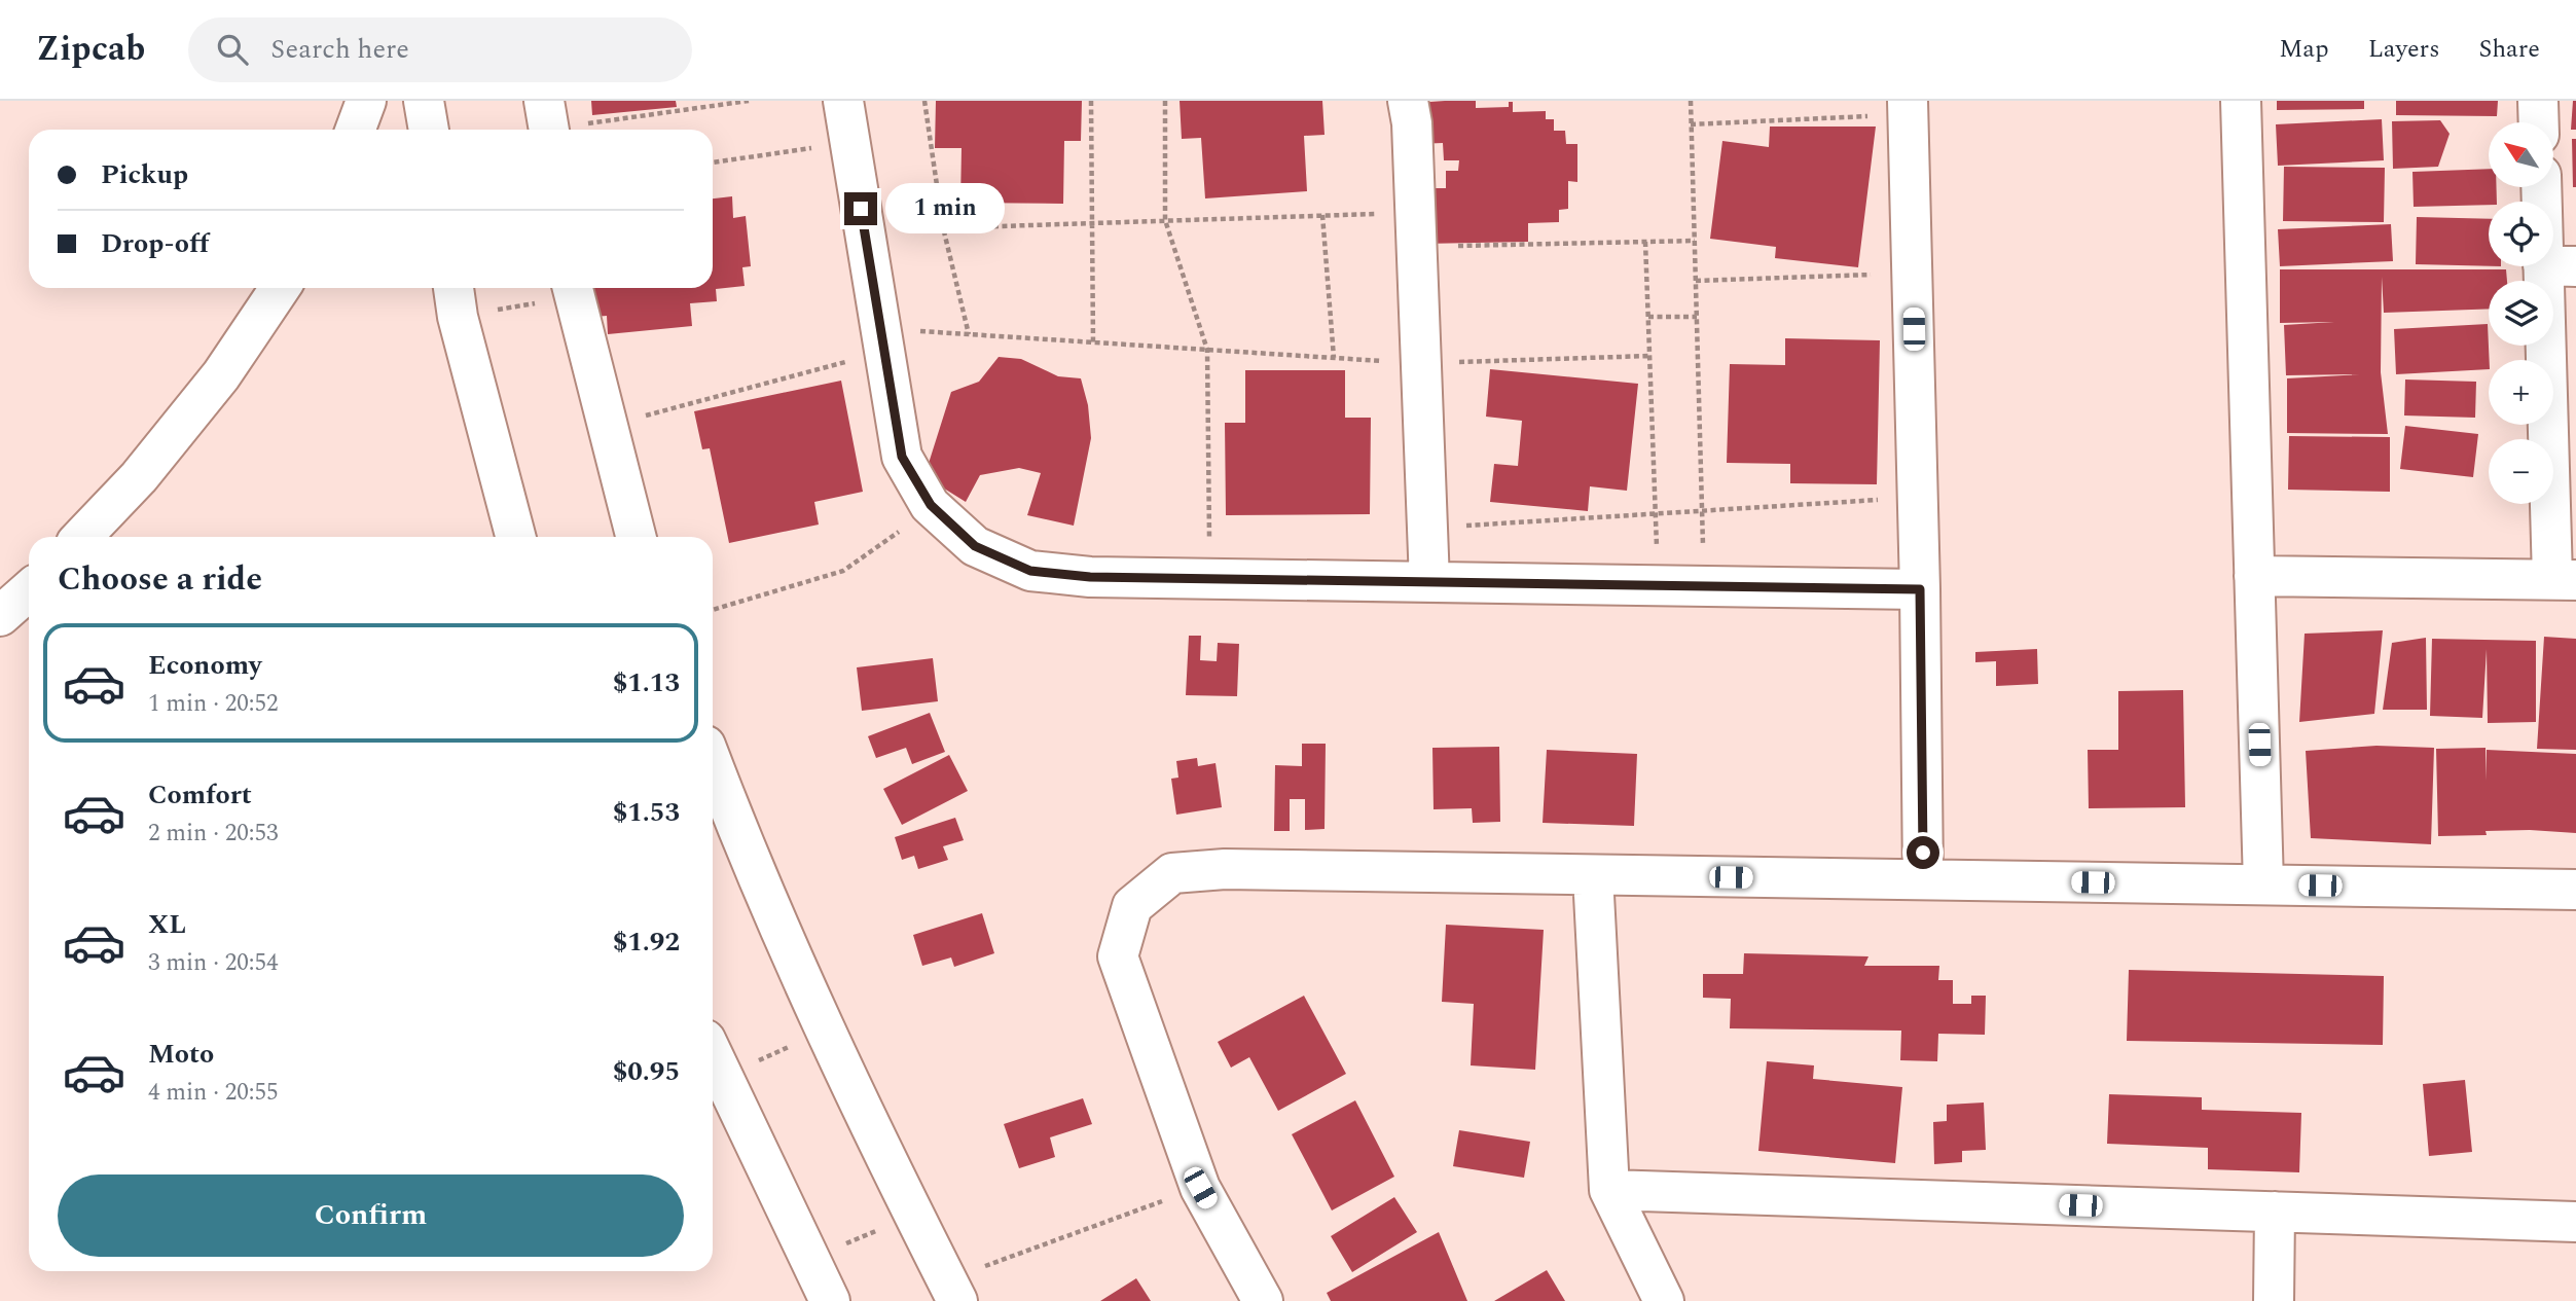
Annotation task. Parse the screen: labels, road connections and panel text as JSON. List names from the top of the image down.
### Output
{
  "north": "top left",
  "page": {
    "header": "Zipcab",
    "search": "Search here",
    "nav": ["Map", "Layers", "Share"],
    "map_buttons": ["+", "−"],
    "banner": ["Pickup", "Drop-off"],
    "bubble": "1 min",
    "heading": "Choose a ride",
    "list": [
      {
        "name": "Economy",
        "note": "1 min · 20:52",
        "value": "$1.13"
      },
      {
        "name": "Comfort",
        "note": "2 min · 20:53",
        "value": "$1.53"
      },
      {
        "name": "XL",
        "note": "3 min · 20:54",
        "value": "$1.92"
      },
      {
        "name": "Moto",
        "note": "4 min · 20:55",
        "value": "$0.95"
      }
    ],
    "buttons": "Confirm"
  }
}
